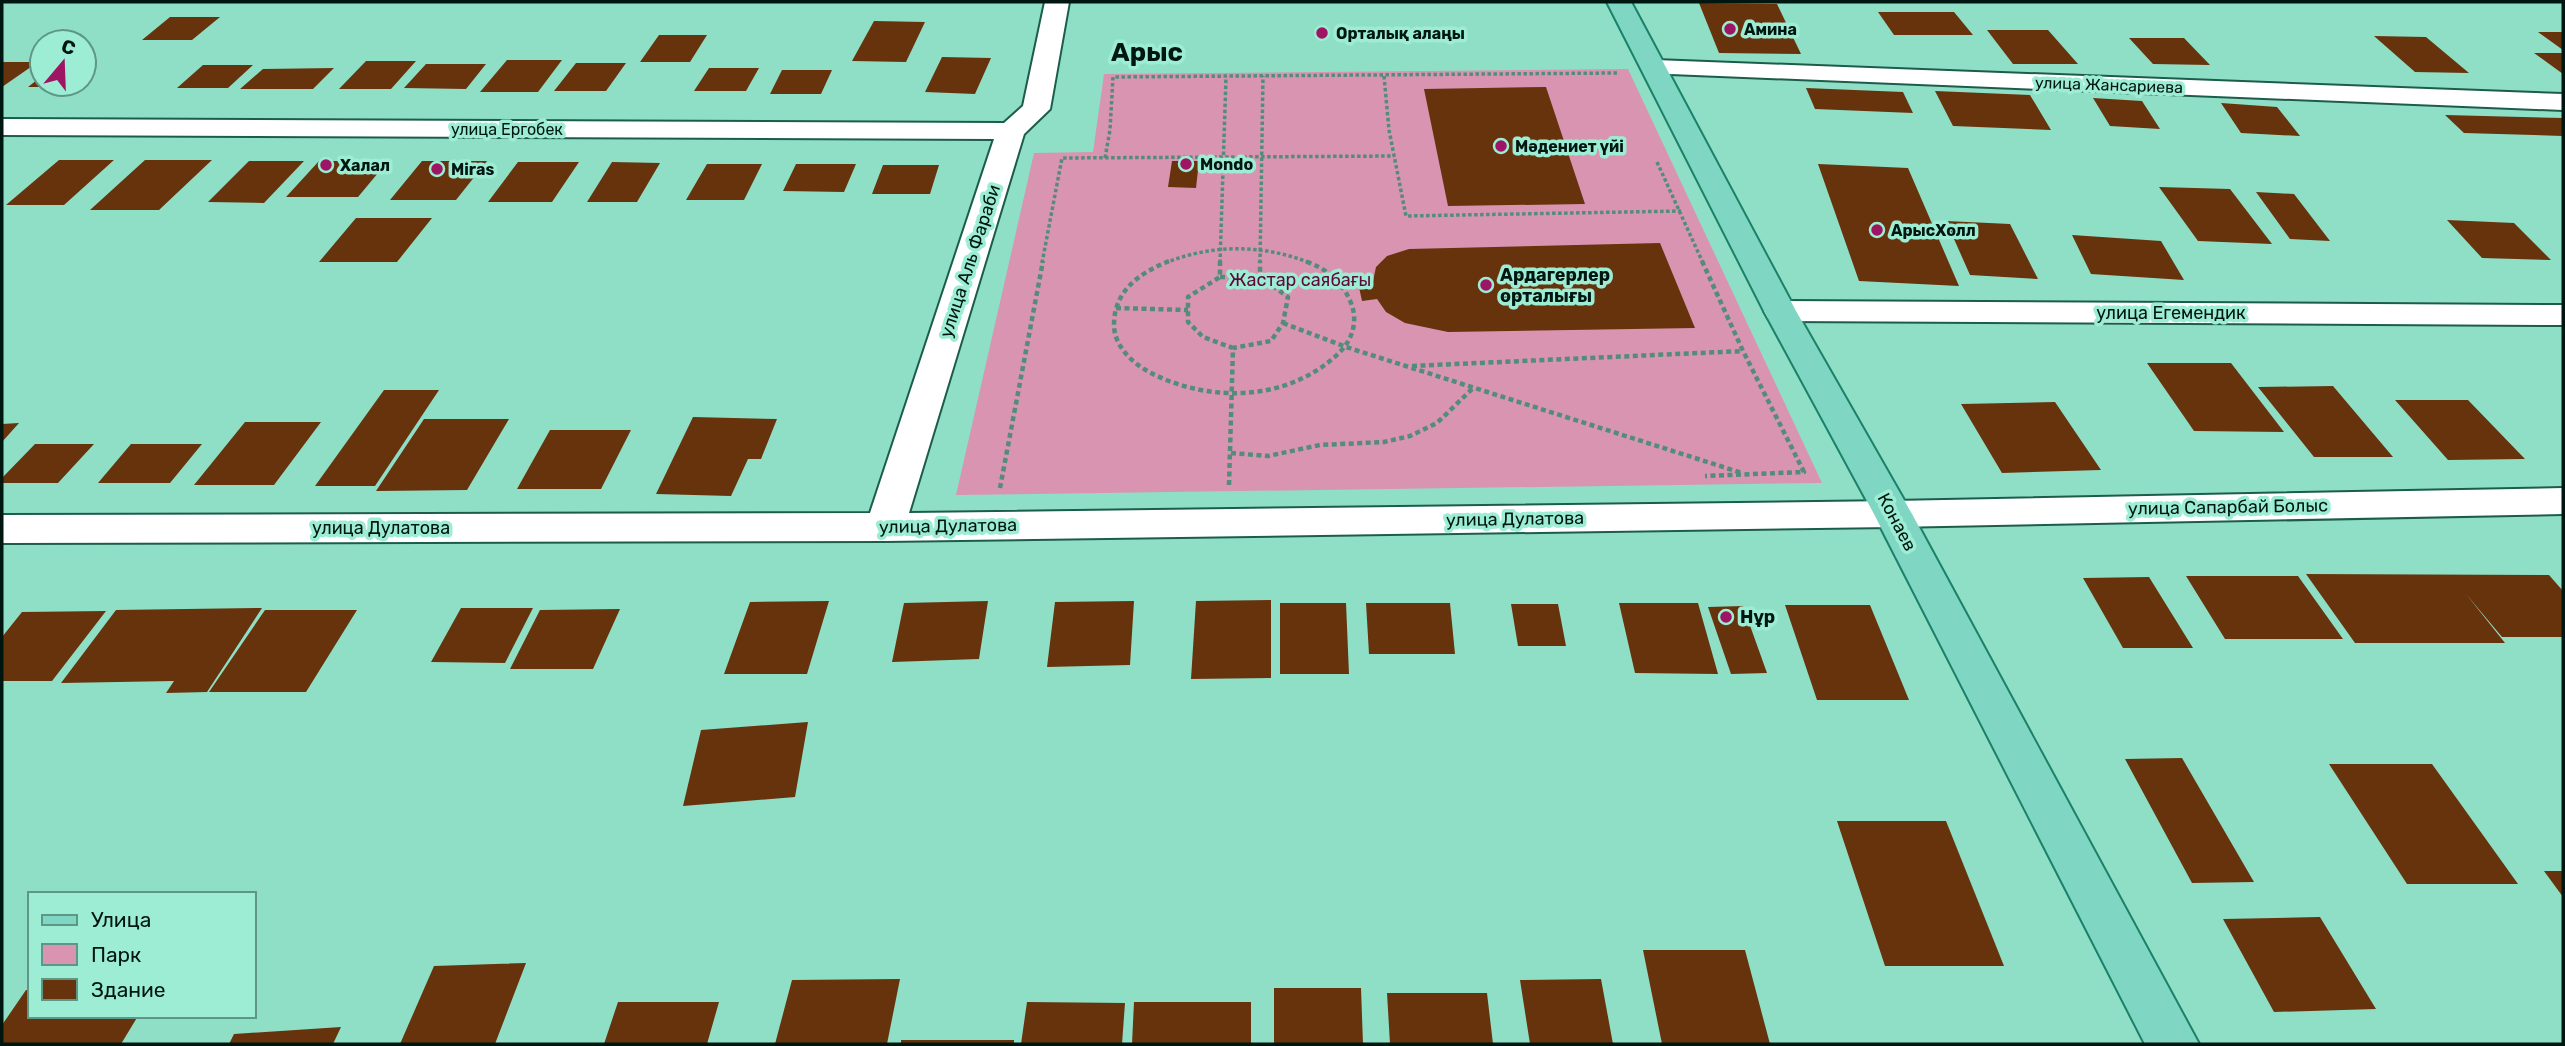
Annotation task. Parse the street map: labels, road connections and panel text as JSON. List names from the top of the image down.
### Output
{
  "streets": {
    "main road": ["Конаев"],
    "street": [
      "улица Жансариева",
      "улица Ергобек",
      "улица Аль Фараби",
      "улица Егемендик",
      "улица Cапарбай Болыс",
      "улица Дулатова"
    ]
  },
  "crossings": [
    ["улица Жансариева", "Конаев"],
    ["улица Ергобек", "улица Аль Фараби"],
    ["улица Аль Фараби", "улица Дулатова"],
    ["улица Егемендик", "Конаев"],
    ["улица Cапарбай Болыс", "улица Дулатова"],
    ["улица Cапарбай Болыс", "Конаев"],
    ["улица Дулатова", "Конаев"]
  ],
  "districts": ["Арыс"],
  "parks": ["Жастар саябағы"],
  "places": [
    "Амина",
    "Орталық алаңы",
    "Mәдениет үйі",
    "Mondo",
    "Халал",
    "Miras",
    "АрысХолл",
    "Ардагерлер орталығы",
    "Нұр"
  ],
  "legend": ["Улица", "Парк", "Здание"],
  "north": "top"
}
